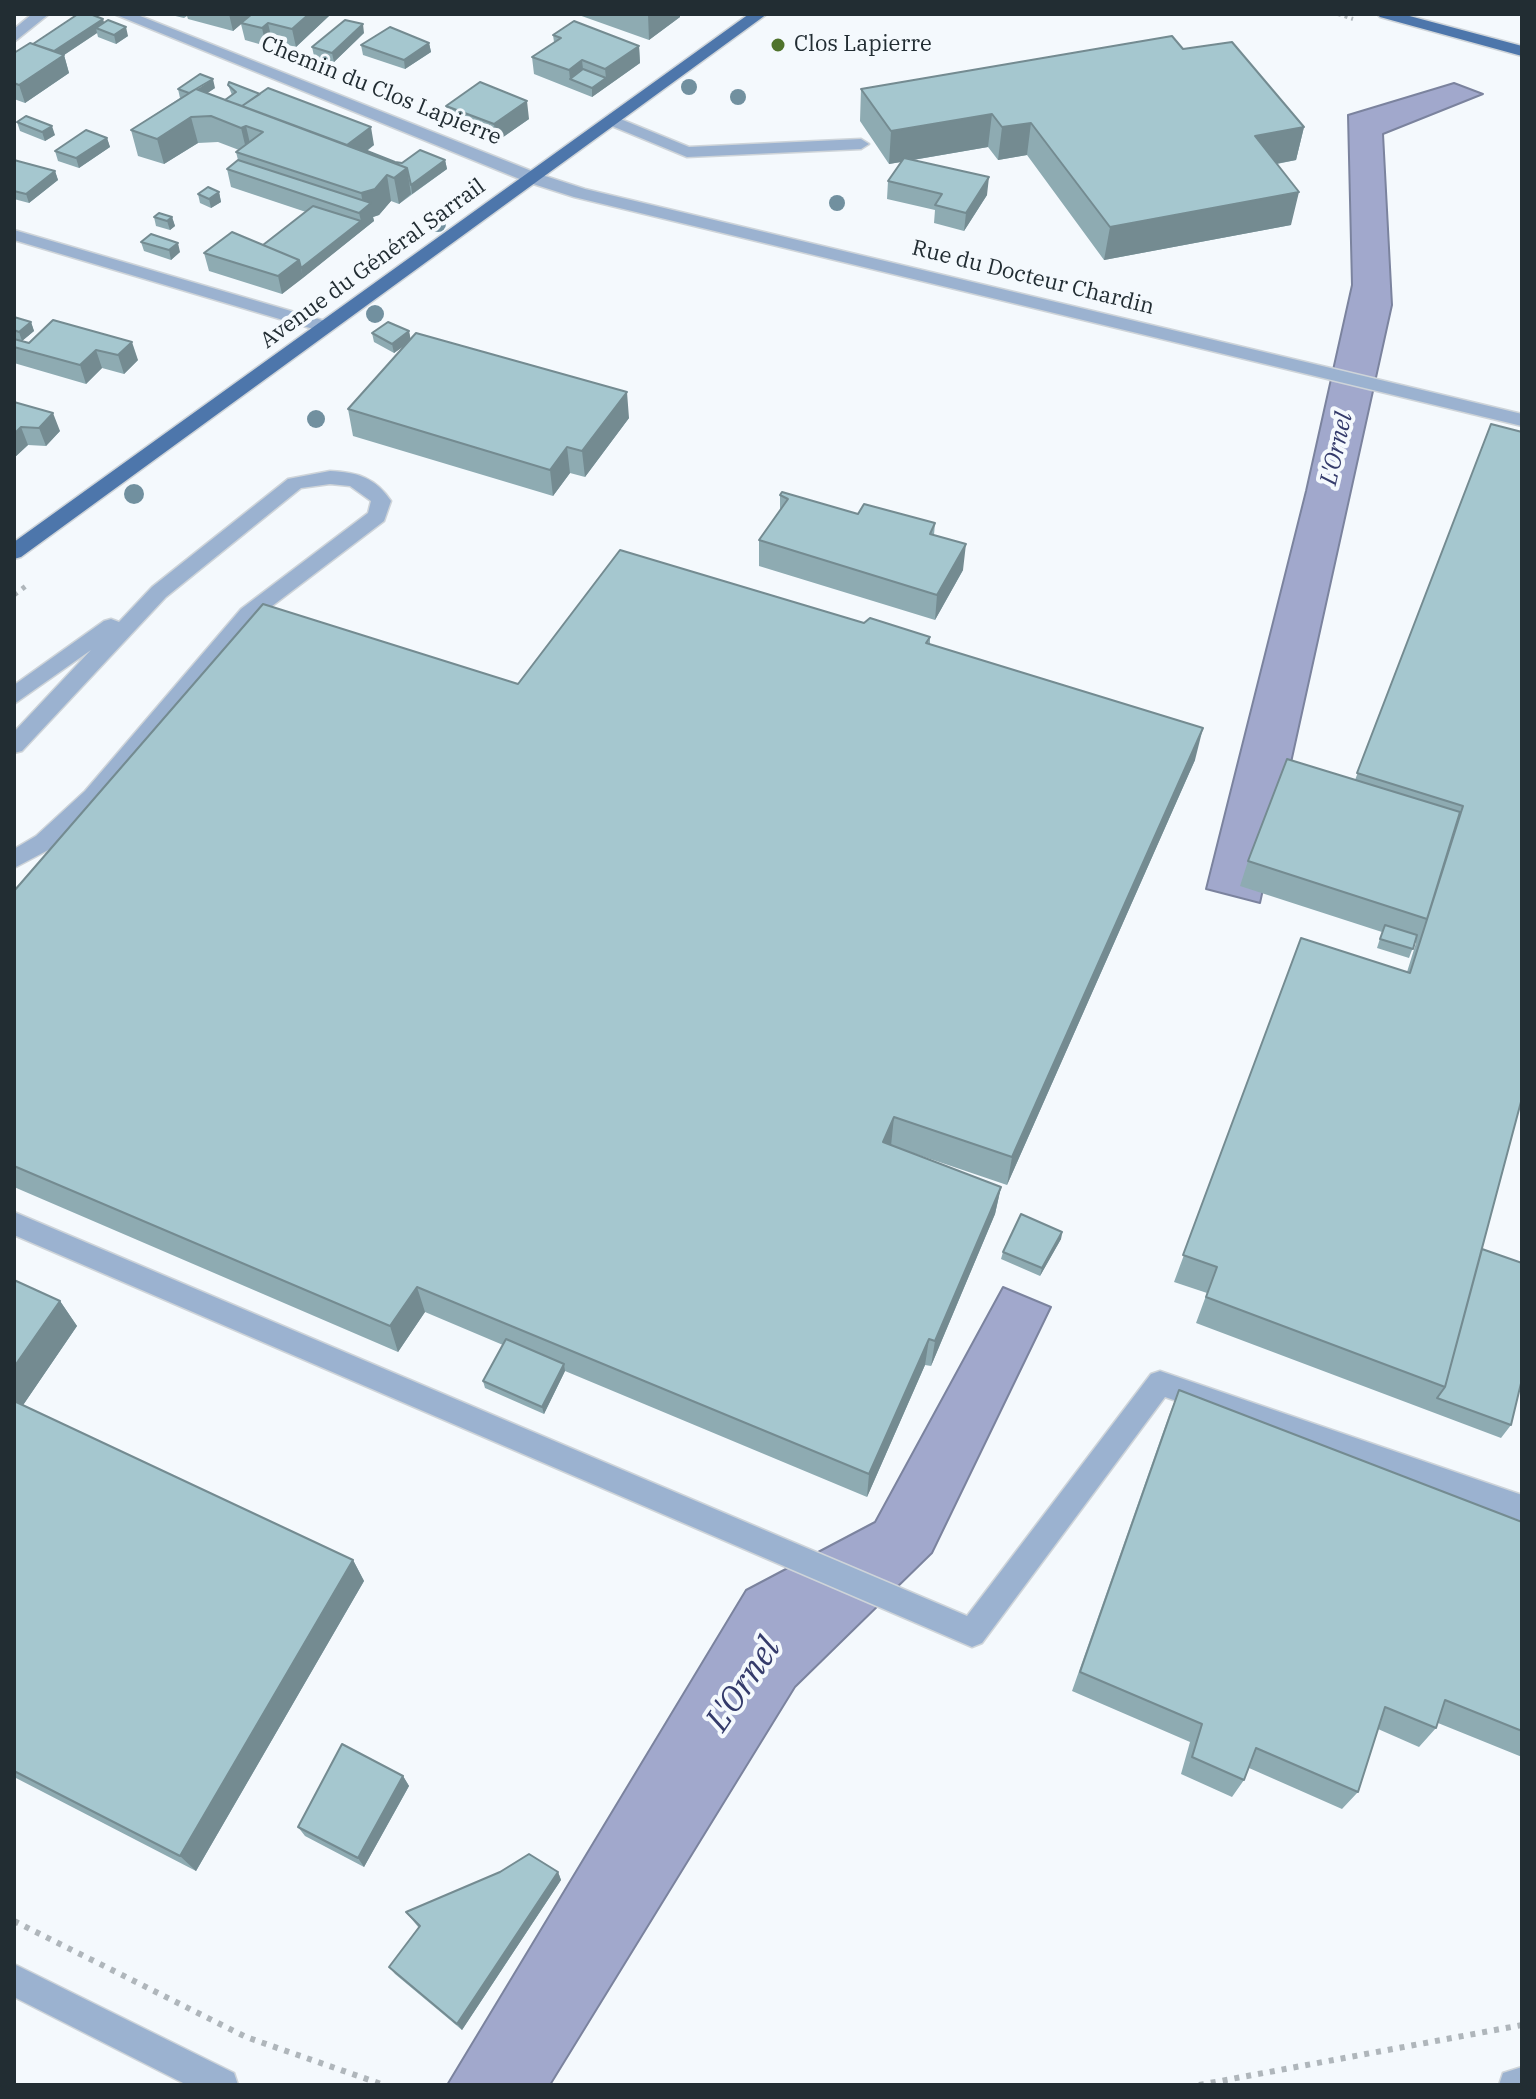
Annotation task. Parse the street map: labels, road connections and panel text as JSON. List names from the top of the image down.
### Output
{
  "streets": {
    "main road": ["Avenue du Général Sarrail"],
    "street": ["Chemin du Clos Lapierre", "Rue du Docteur Chardin"]
  },
  "crossings": [
    ["Chemin du Clos Lapierre", "Avenue du Général Sarrail"],
    ["Chemin du Clos Lapierre", "Rue du Docteur Chardin"],
    ["Avenue du Général Sarrail", "Rue du Docteur Chardin"]
  ],
  "water": ["L'Ornel"],
  "places": ["Clos Lapierre"]
}
